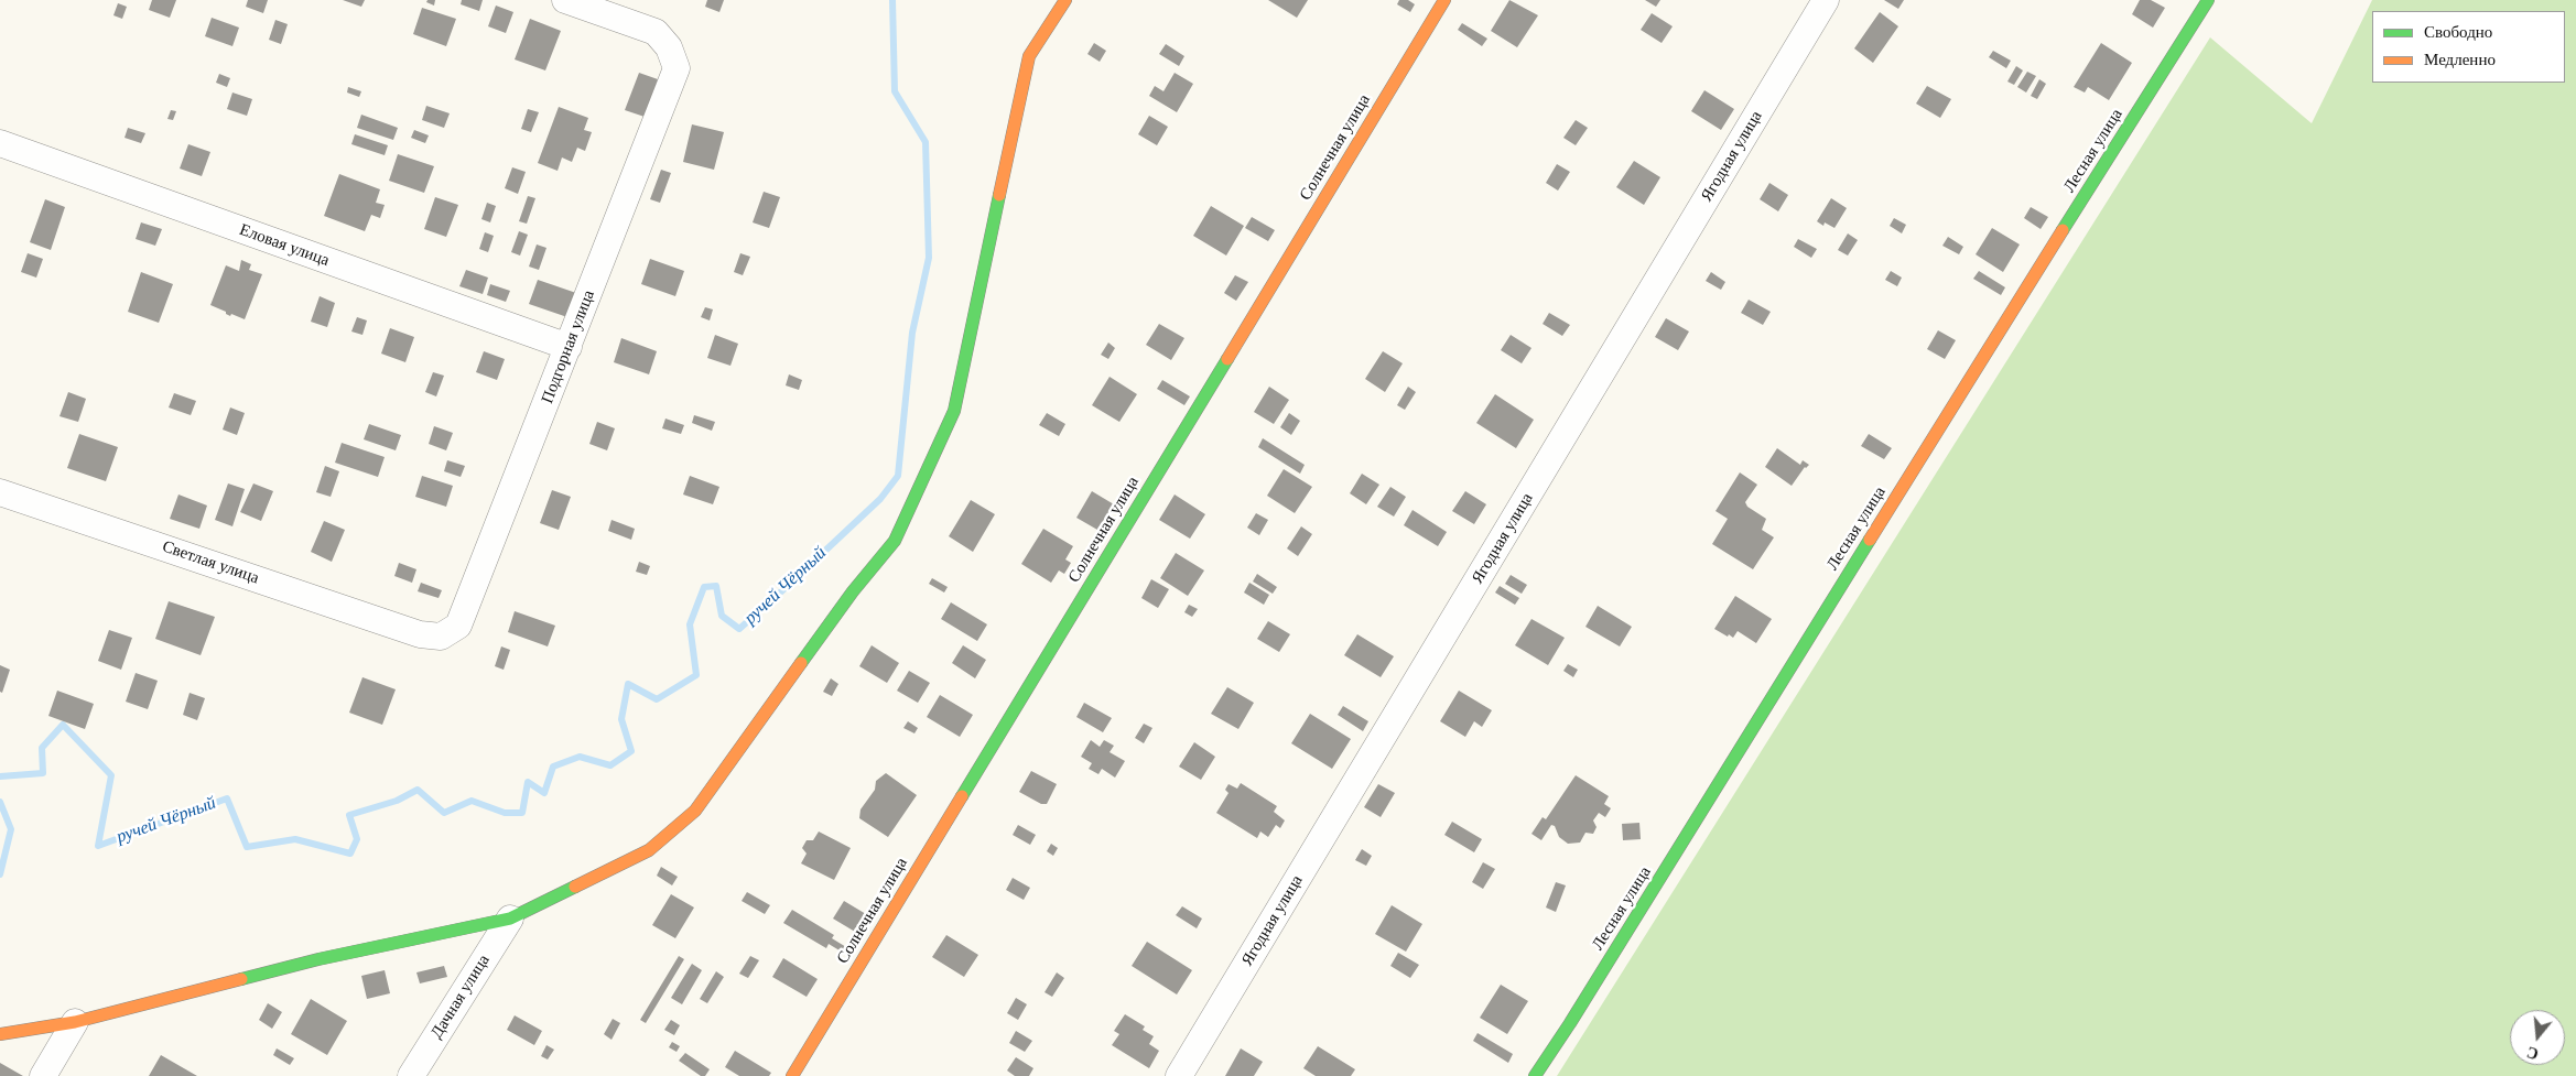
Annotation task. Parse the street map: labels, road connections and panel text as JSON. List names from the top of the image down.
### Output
{
  "streets": {
    "street": [
      "Солнечная улица",
      "Лесная улица",
      "Ягодная улица",
      "Еловая улица",
      "Подгорная улица",
      "Светлая улица",
      "Дачная улица"
    ]
  },
  "crossings": [
    ["Еловая улица", "Подгорная улица"],
    ["Подгорная улица", "Светлая улица"]
  ],
  "water": ["ручей Чёрный"],
  "legend": ["Свободно", "Медленно"],
  "north": "bottom"
}
